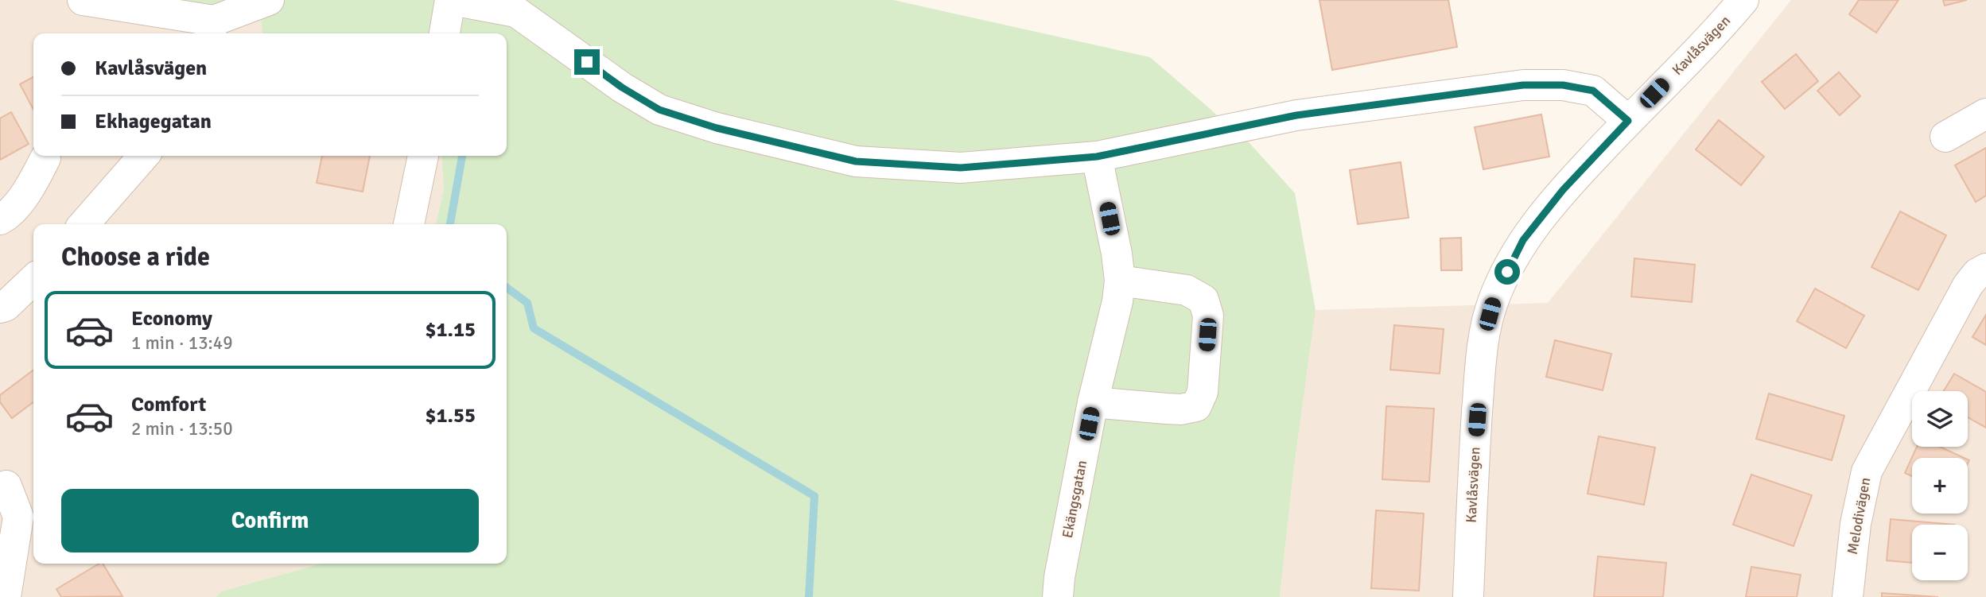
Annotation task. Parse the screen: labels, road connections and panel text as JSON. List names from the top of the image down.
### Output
{
  "streets": {
    "street": ["Kavlåsvägen", "Ekängsgatan", "Melodivägen"]
  },
  "page": {
    "banner": ["Kavlåsvägen", "Ekhagegatan"],
    "heading": "Choose a ride",
    "list": [
      {
        "name": "Economy",
        "note": "1 min · 13:49",
        "value": "$1.15"
      },
      {
        "name": "Comfort",
        "note": "2 min · 13:50",
        "value": "$1.55"
      }
    ],
    "map_buttons": ["+", "−"],
    "buttons": "Confirm"
  }
}
